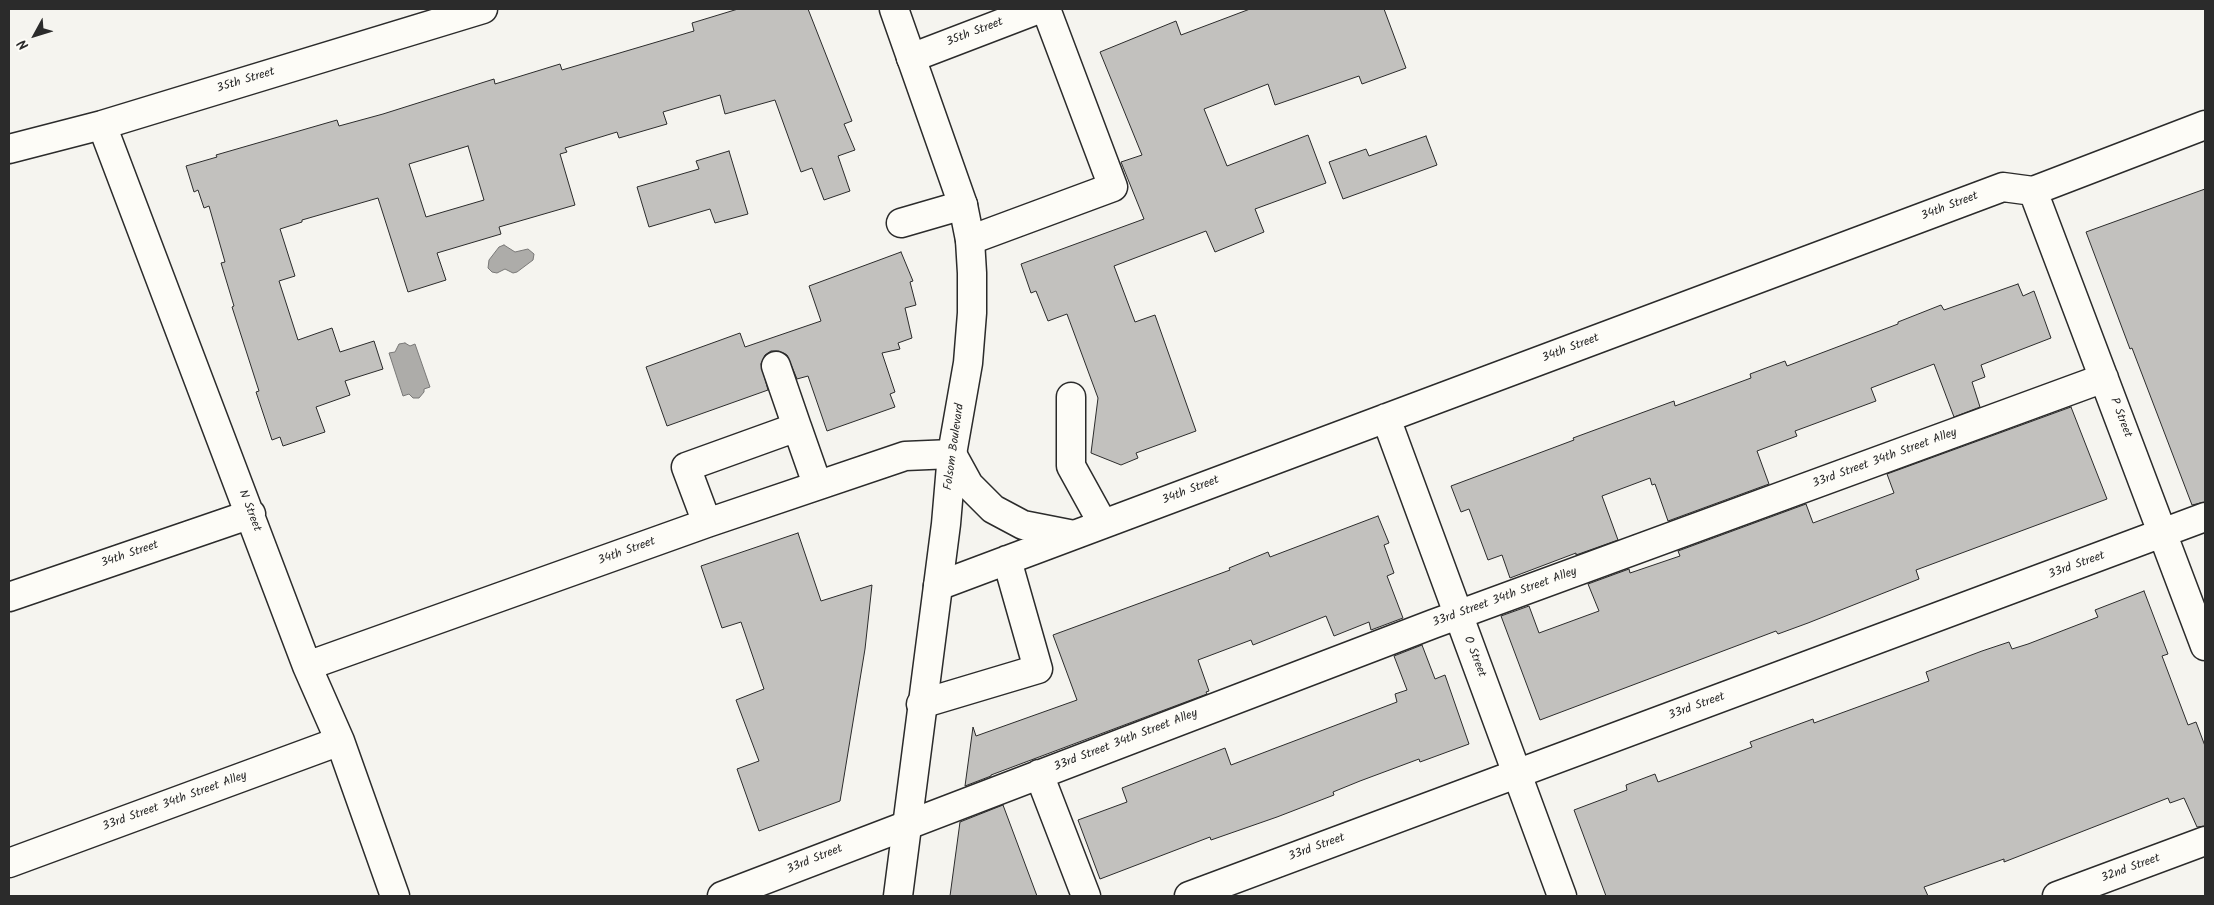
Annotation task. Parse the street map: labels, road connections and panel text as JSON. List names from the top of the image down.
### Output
{
  "streets": {
    "street": [
      "35th Street",
      "34th Street",
      "P Street",
      "Folsom Boulevard",
      "33rd Street 34th Street Alley",
      "N Street",
      "33rd Street",
      "O Street",
      "32nd Street"
    ]
  },
  "crossings": [
    ["35th Street", "Folsom Boulevard"],
    ["35th Street", "N Street"],
    ["34th Street", "P Street"],
    ["34th Street", "Folsom Boulevard"],
    ["34th Street", "N Street"],
    ["34th Street", "O Street"],
    ["P Street", "33rd Street 34th Street Alley"],
    ["P Street", "33rd Street"],
    ["Folsom Boulevard", "33rd Street 34th Street Alley"],
    ["Folsom Boulevard", "33rd Street"],
    ["33rd Street 34th Street Alley", "N Street"],
    ["33rd Street 34th Street Alley", "33rd Street"],
    ["33rd Street 34th Street Alley", "O Street"],
    ["33rd Street", "O Street"]
  ],
  "north": "bottom left"
}
